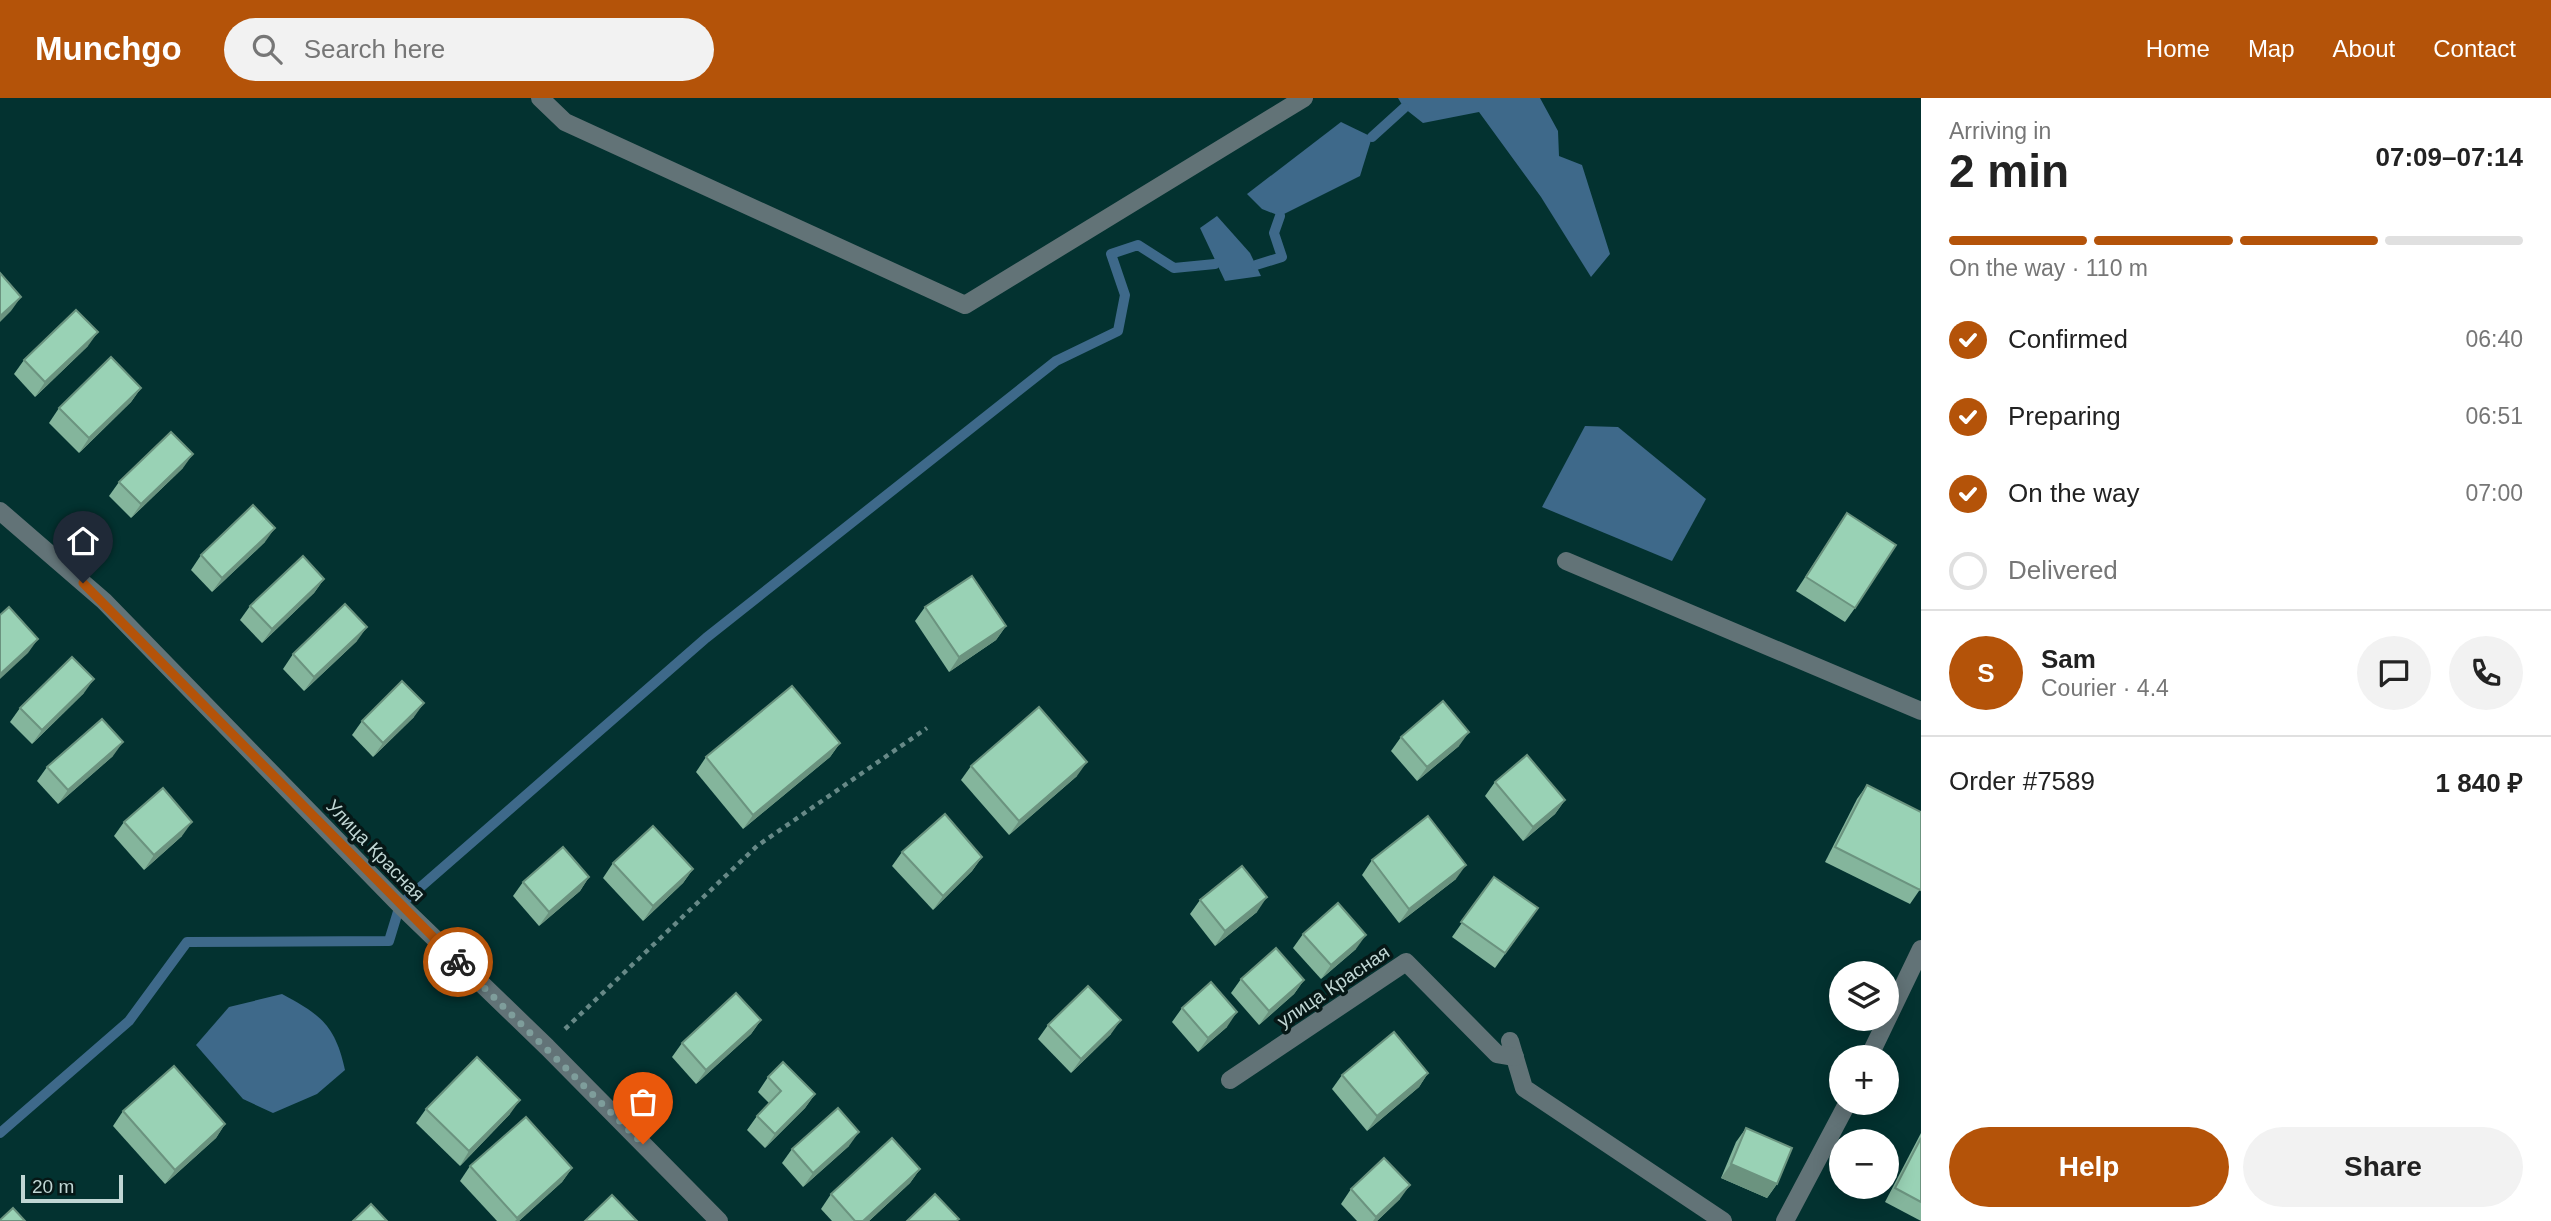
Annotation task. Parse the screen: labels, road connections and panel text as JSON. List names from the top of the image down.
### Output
{
  "streets": {
    "street": ["Улица Красная", "улица Красная"]
  },
  "scale_bar": "20 m",
  "page": {
    "header": "Munchgo",
    "search": "Search here",
    "nav": [
      "Home",
      "Map",
      "About",
      "Contact"
    ],
    "heading": ["2 min", "Arriving in", "07:09–07:14"],
    "panel": [
      "Sam",
      "Courier · 4.4",
      "Order #7589",
      "1 840 ₽"
    ],
    "bar": "On the way · 110 m",
    "list": [
      ["Confirmed", "06:40"],
      ["Preparing", "06:51"],
      ["On the way", "07:00"],
      "Delivered"
    ],
    "round": "S",
    "map_buttons": ["+", "−"],
    "buttons": ["Help", "Share"],
    "scale": "20 m"
  }
}
